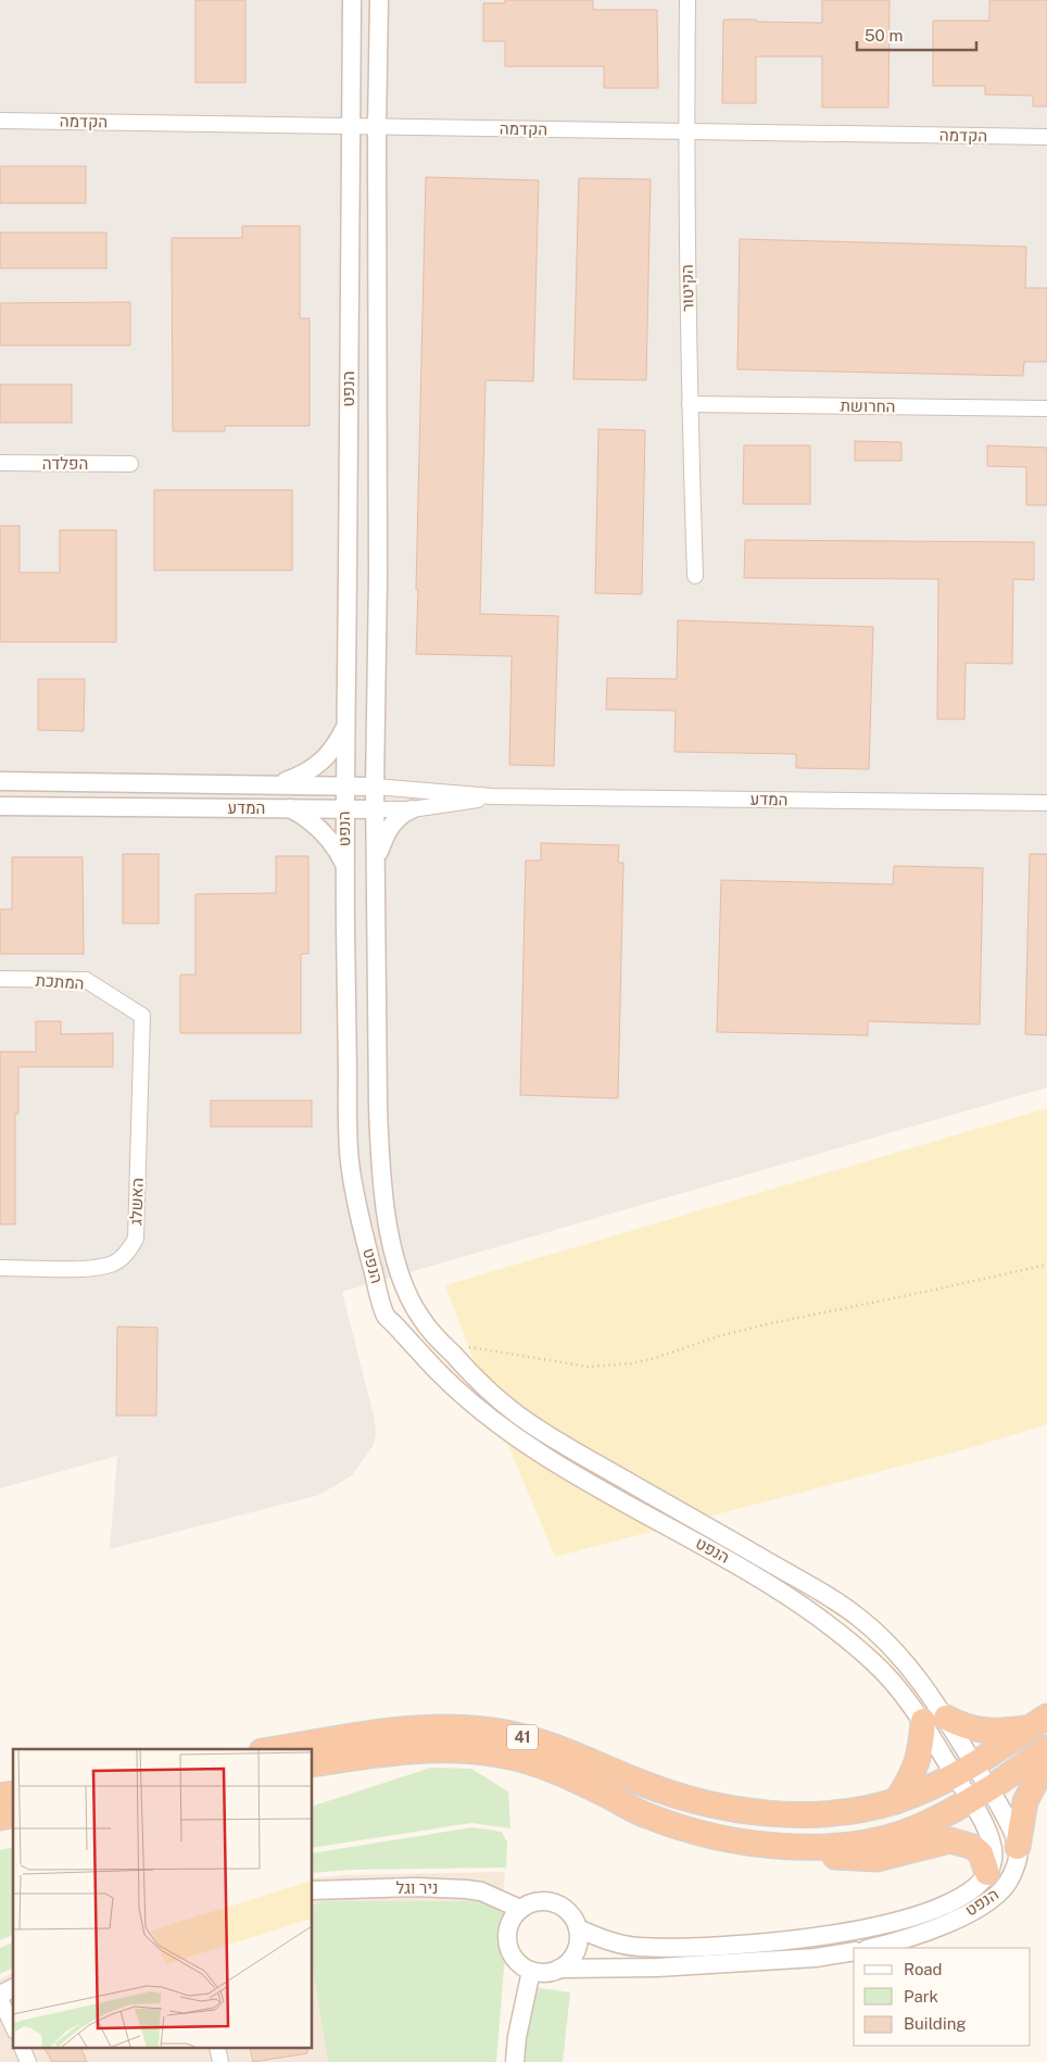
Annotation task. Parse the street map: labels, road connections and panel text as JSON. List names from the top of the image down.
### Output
{
  "streets": {
    "highway": ["41"],
    "street": [
      "הקדמה",
      "הקיטור",
      "הנפט",
      "החרושת",
      "הפלדה",
      "המדע",
      "המתכת",
      "האשלג",
      "ניר וגל"
    ]
  },
  "crossings": [
    ["הקדמה", "הקיטור"],
    ["הקדמה", "הנפט"],
    ["הקיטור", "החרושת"],
    ["הנפט", "המדע"],
    ["הנפט", "41"],
    ["הנפט", "ניר וגל"],
    ["המתכת", "האשלג"]
  ],
  "legend": ["Road", "Park", "Building"],
  "scale_bar": "50 m"
}
